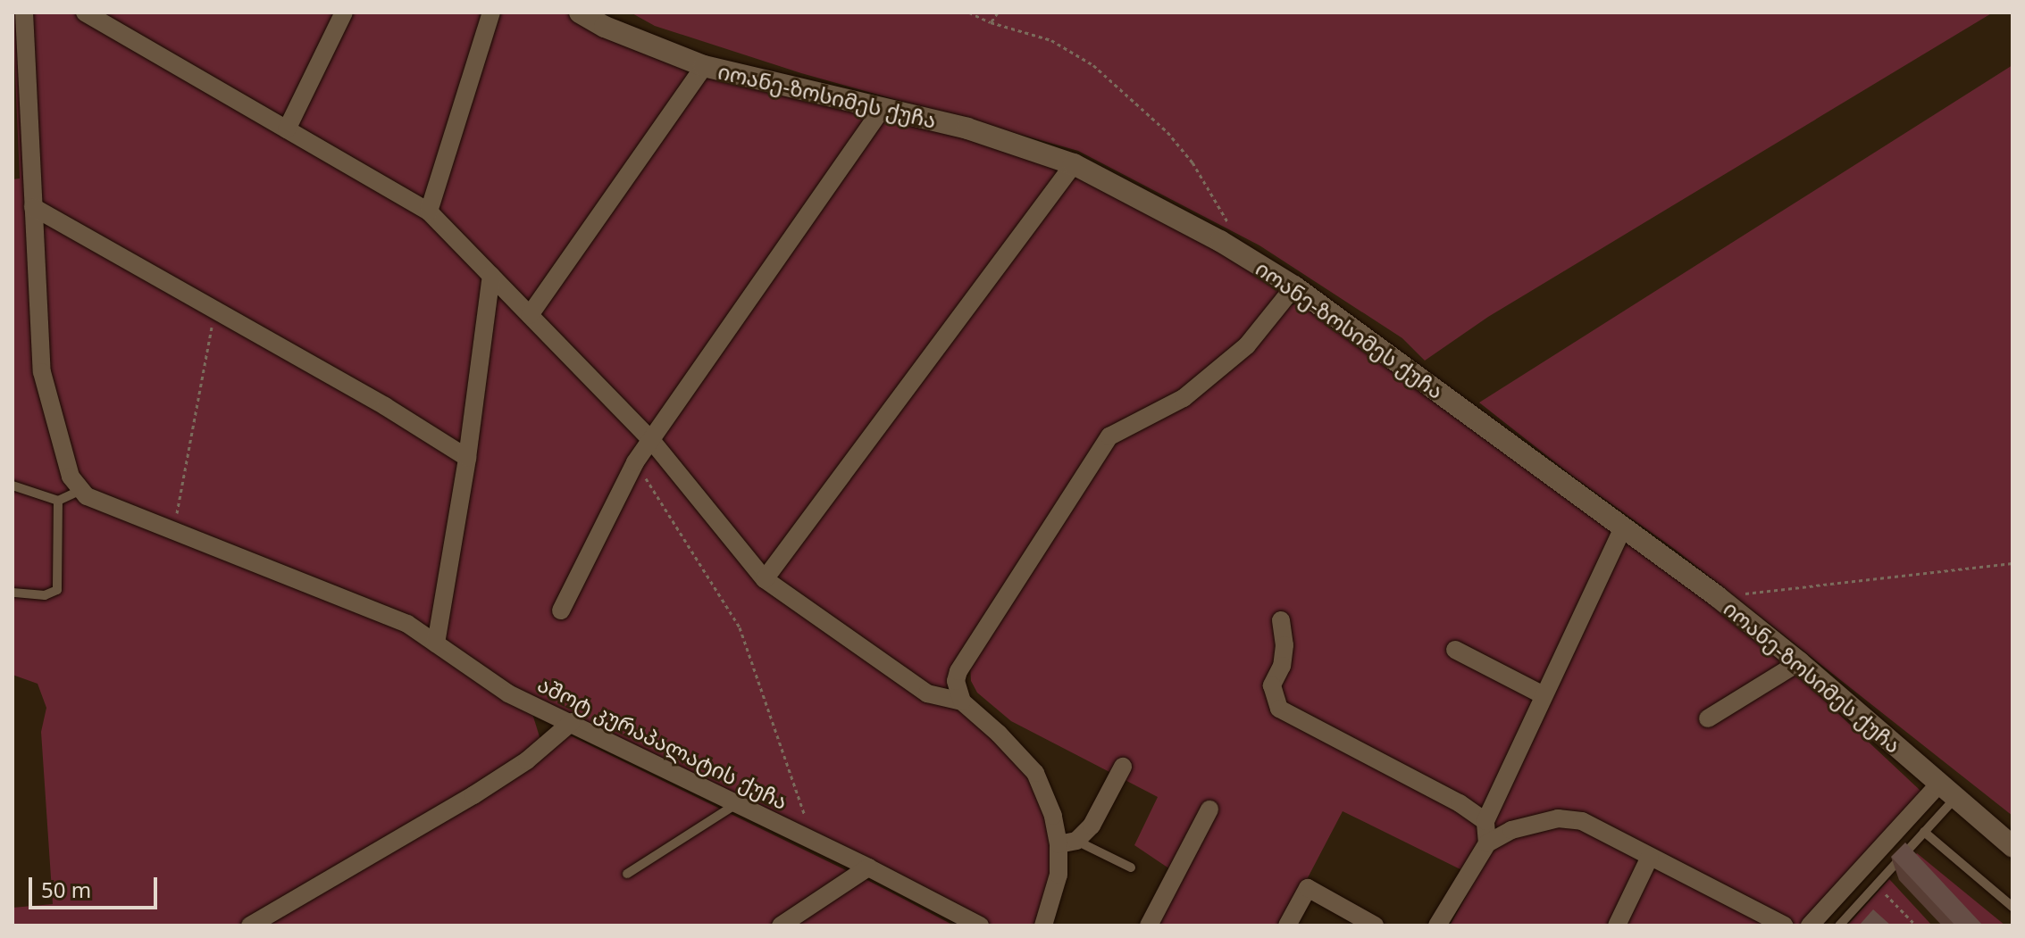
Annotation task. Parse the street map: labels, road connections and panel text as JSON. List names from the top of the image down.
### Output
{
  "streets": {
    "street": ["იოანე-ზოსიმეს ქუჩა", "აშოტ კურაპალატის ქუჩა"]
  },
  "scale_bar": "50 m"
}
